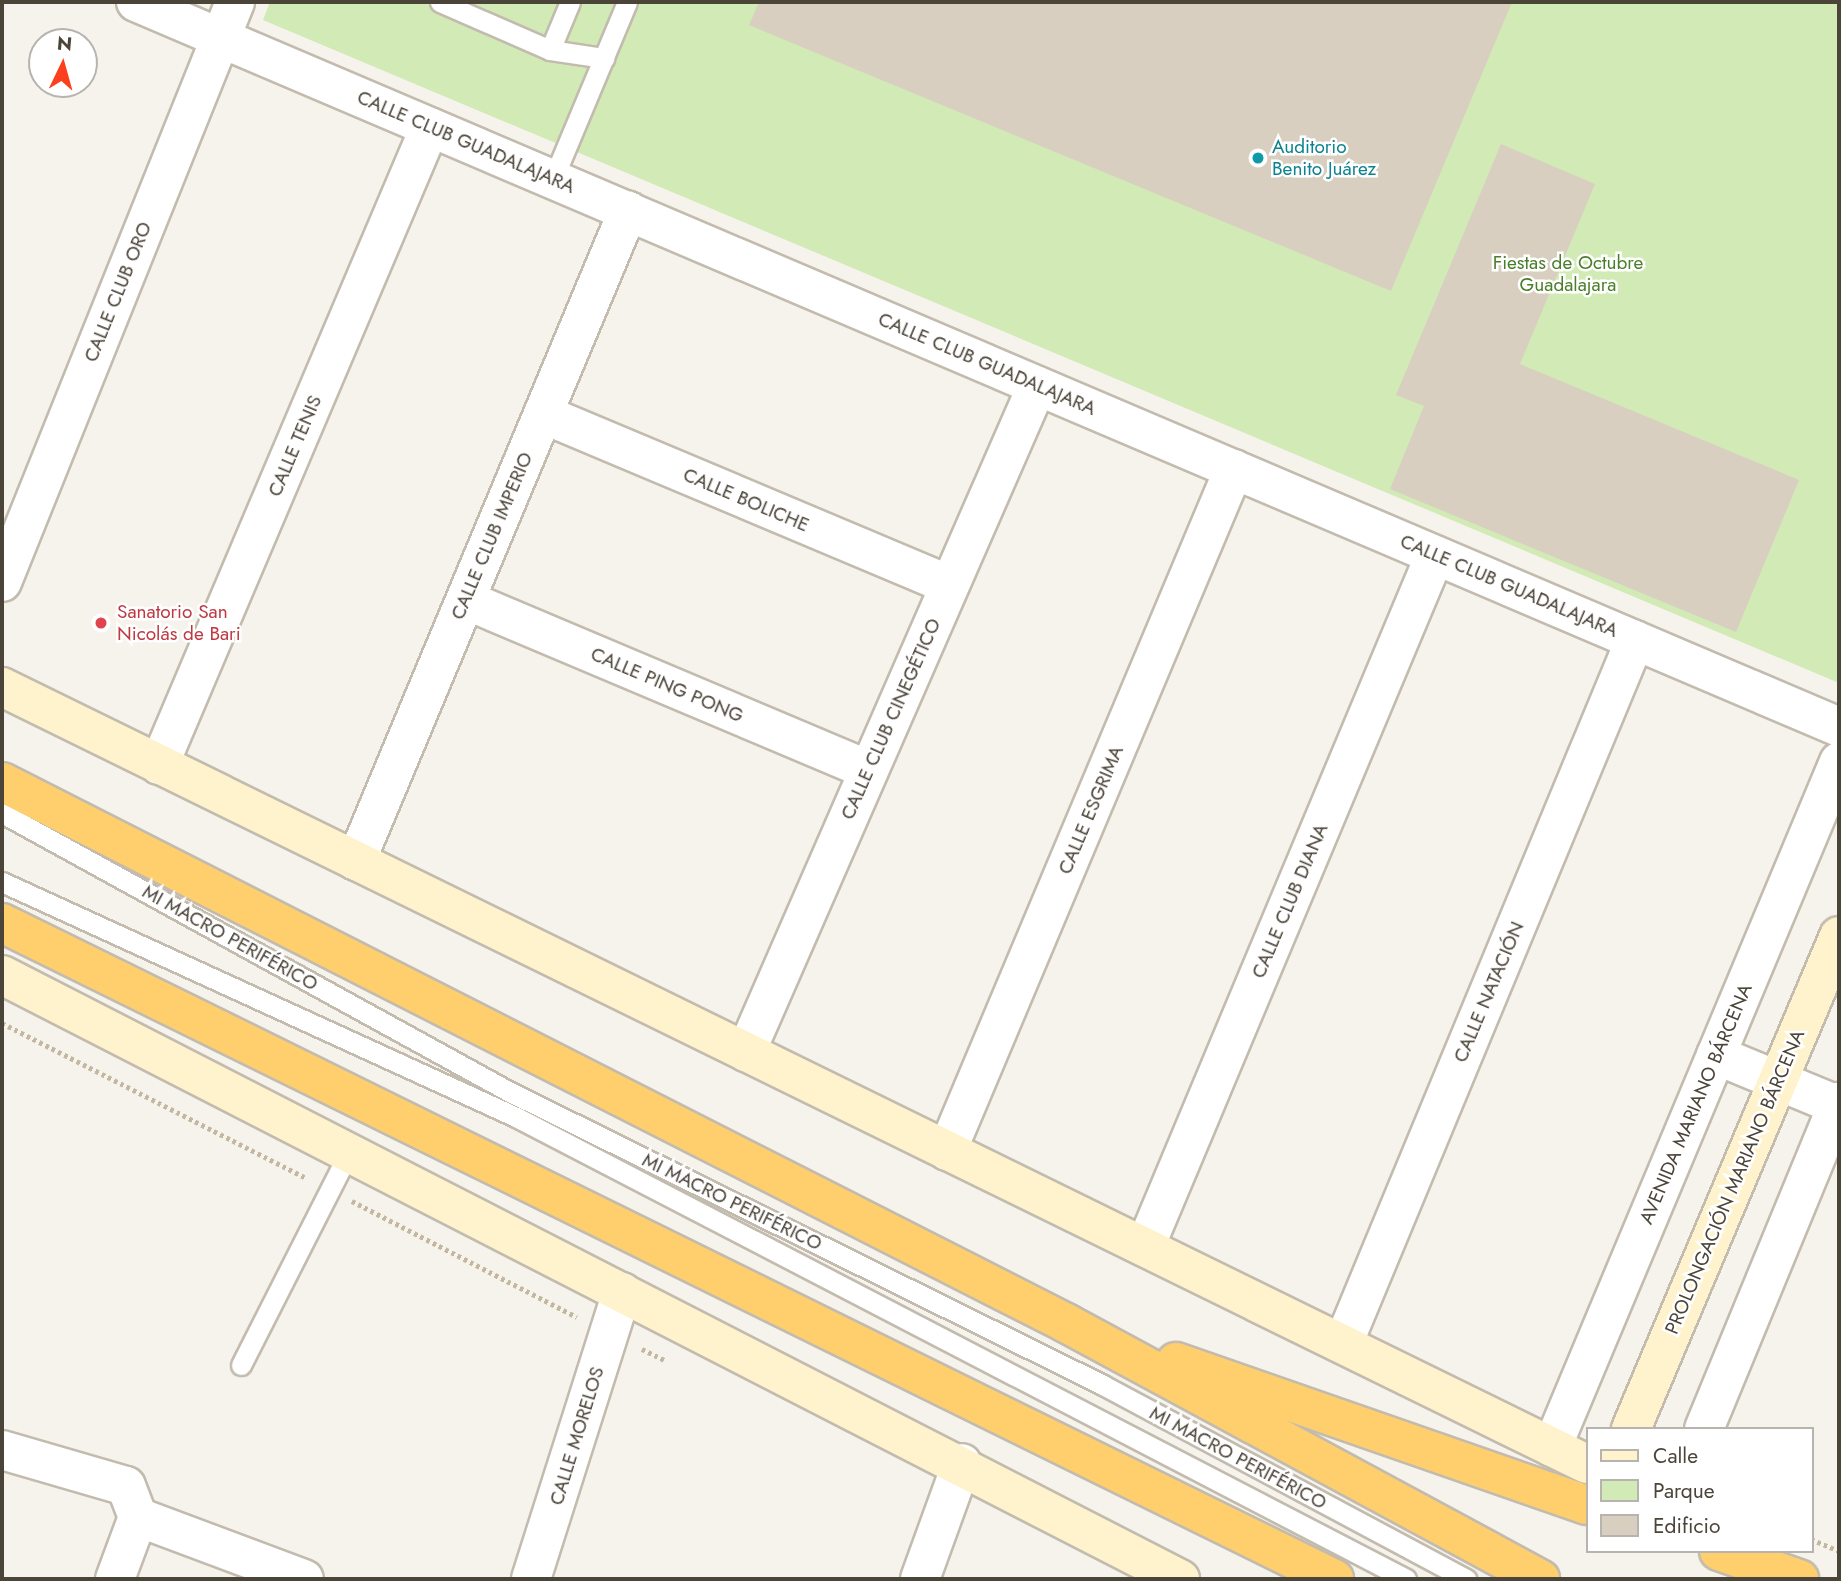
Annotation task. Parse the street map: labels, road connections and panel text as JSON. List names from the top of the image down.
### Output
{
  "streets": {
    "street": [
      "CALLE CLUB GUADALAJARA",
      "CALLE CLUB ORO",
      "CALLE TENIS",
      "CALLE BOLICHE",
      "CALLE CLUB IMPERIO",
      "CALLE PING PONG",
      "CALLE CLUB CINEGÉTICO",
      "CALLE ESGRIMA",
      "CALLE CLUB DIANA",
      "CALLE NATACIÓN",
      "AVENIDA MARIANO BÁRCENA",
      "PROLONGACIÓN MARIANO BÁRCENA",
      "CALLE MORELOS"
    ],
    "lane": ["MI MACRO PERIFÉRICO"]
  },
  "crossings": [
    ["CALLE CLUB GUADALAJARA", "CALLE CLUB ORO"],
    ["CALLE CLUB GUADALAJARA", "CALLE TENIS"],
    ["CALLE CLUB GUADALAJARA", "CALLE CLUB IMPERIO"],
    ["CALLE CLUB GUADALAJARA", "CALLE CLUB CINEGÉTICO"],
    ["CALLE CLUB GUADALAJARA", "CALLE ESGRIMA"],
    ["CALLE CLUB GUADALAJARA", "CALLE CLUB DIANA"],
    ["CALLE CLUB GUADALAJARA", "CALLE NATACIÓN"],
    ["CALLE BOLICHE", "CALLE CLUB IMPERIO"],
    ["CALLE BOLICHE", "CALLE CLUB CINEGÉTICO"],
    ["CALLE CLUB IMPERIO", "CALLE PING PONG"],
    ["CALLE PING PONG", "CALLE CLUB CINEGÉTICO"]
  ],
  "parks": ["Fiestas de Octubre Guadalajara"],
  "places": ["Auditorio Benito Juárez", "Sanatorio San Nicolás de Bari"],
  "legend": ["Calle", "Parque", "Edificio"],
  "north": "top"
}
